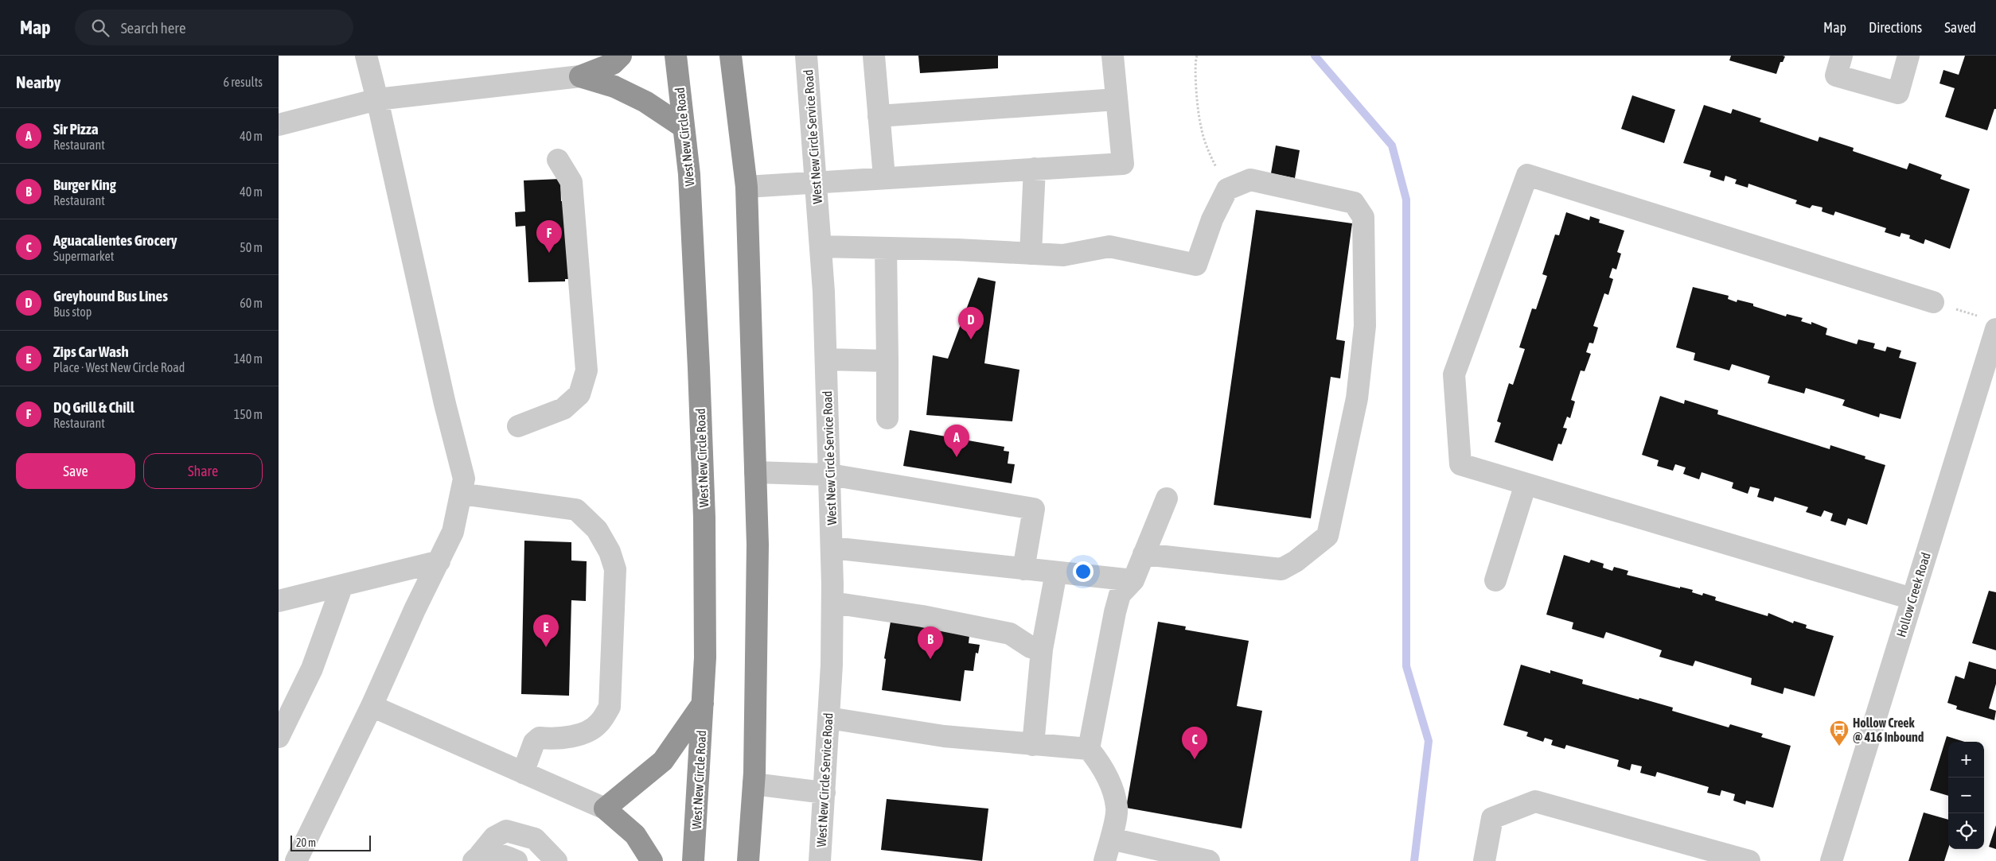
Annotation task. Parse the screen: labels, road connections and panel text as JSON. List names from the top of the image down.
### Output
{
  "streets": {
    "highway": ["West New Circle Road"],
    "street": ["West New Circle Service Road", "Hollow Creek Road"]
  },
  "places": {
    "bus stop": ["Hollow Creek @ 416 Inbound"]
  },
  "scale_bar": "20 m",
  "page": {
    "header": "Map",
    "search": "Search here",
    "nav": ["Map", "Directions", "Saved"],
    "heading": ["Nearby", "6 results"],
    "list": [
      {
        "mark": "A",
        "name": "Sir Pizza",
        "note": "Restaurant",
        "value": "40 m"
      },
      {
        "mark": "B",
        "name": "Burger King",
        "note": "Restaurant",
        "value": "40 m"
      },
      {
        "mark": "C",
        "name": "Aguacalientes Grocery",
        "note": "Supermarket",
        "value": "50 m"
      },
      {
        "mark": "D",
        "name": "Greyhound Bus Lines",
        "note": "Bus stop",
        "value": "60 m"
      },
      {
        "mark": "E",
        "name": "Zips Car Wash",
        "note": "Place · West New Circle Road",
        "value": "140 m"
      },
      {
        "mark": "F",
        "name": "DQ Grill & Chill",
        "note": "Restaurant",
        "value": "150 m"
      }
    ],
    "pins": [
      "F",
      "D",
      "A",
      "E",
      "B",
      "C"
    ],
    "buttons": ["Save", "Share"],
    "map_buttons": ["+", "−"],
    "scale": "20 m"
  }
}
